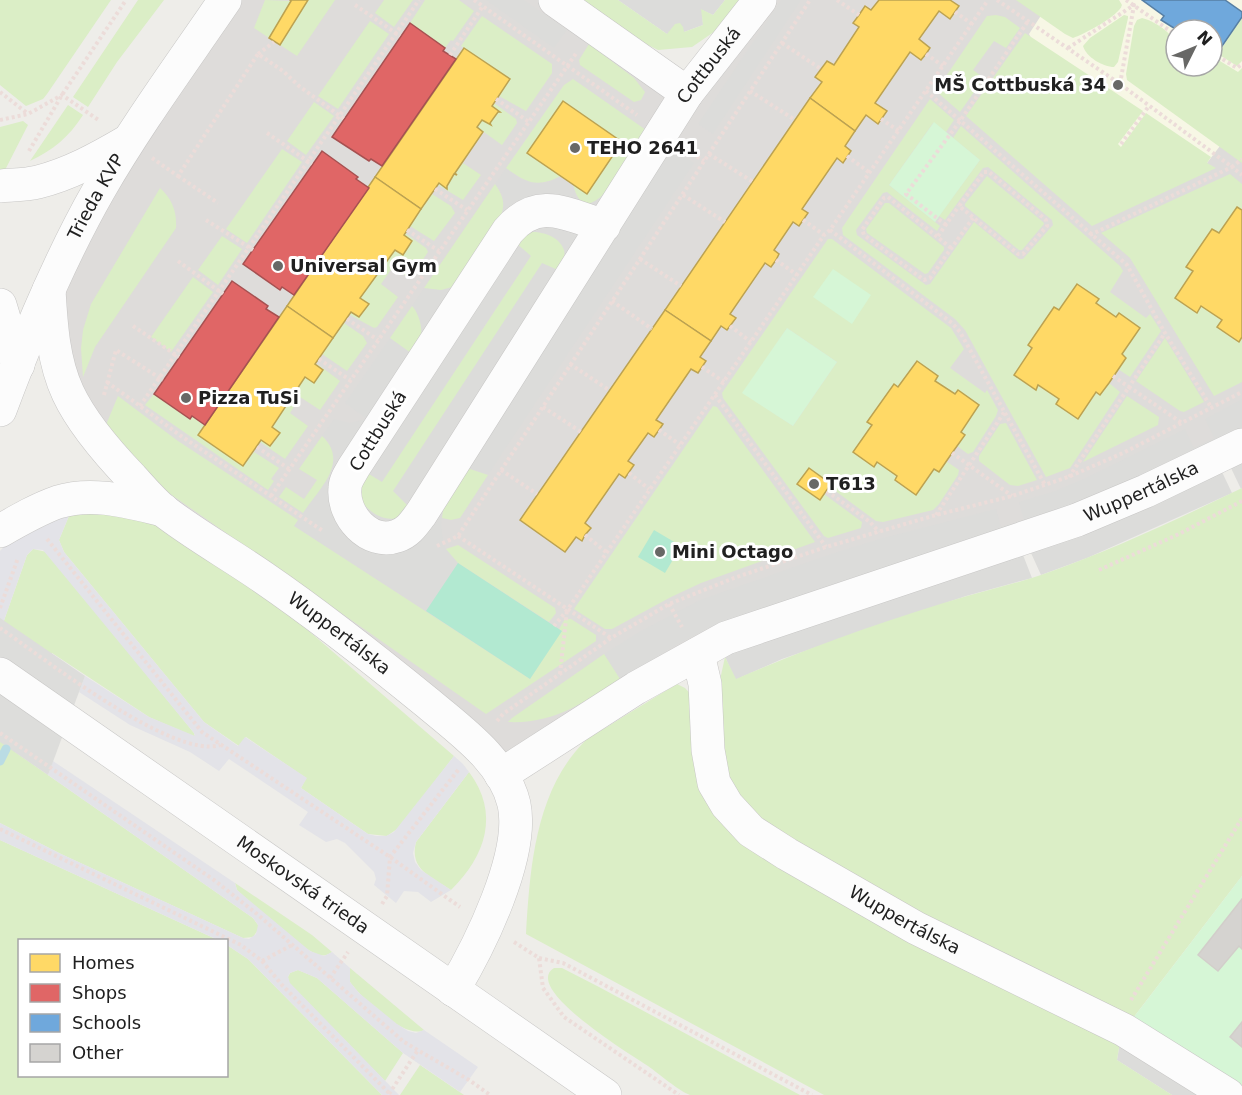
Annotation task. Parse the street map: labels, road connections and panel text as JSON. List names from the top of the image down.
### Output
{
  "streets": {
    "street": [
      "Cottbuská",
      "Trieda KVP",
      "Wuppertálska",
      "Moskovská trieda"
    ]
  },
  "crossings": [
    ["Wuppertálska", "Moskovská trieda"]
  ],
  "places": [
    "MŠ Cottbuská 34",
    "TEHO 2641",
    "Universal Gym",
    "Pizza TuSi",
    "T613",
    "Mini Octago"
  ],
  "legend": [
    "Homes",
    "Shops",
    "Schools",
    "Other"
  ],
  "north": "top right"
}
